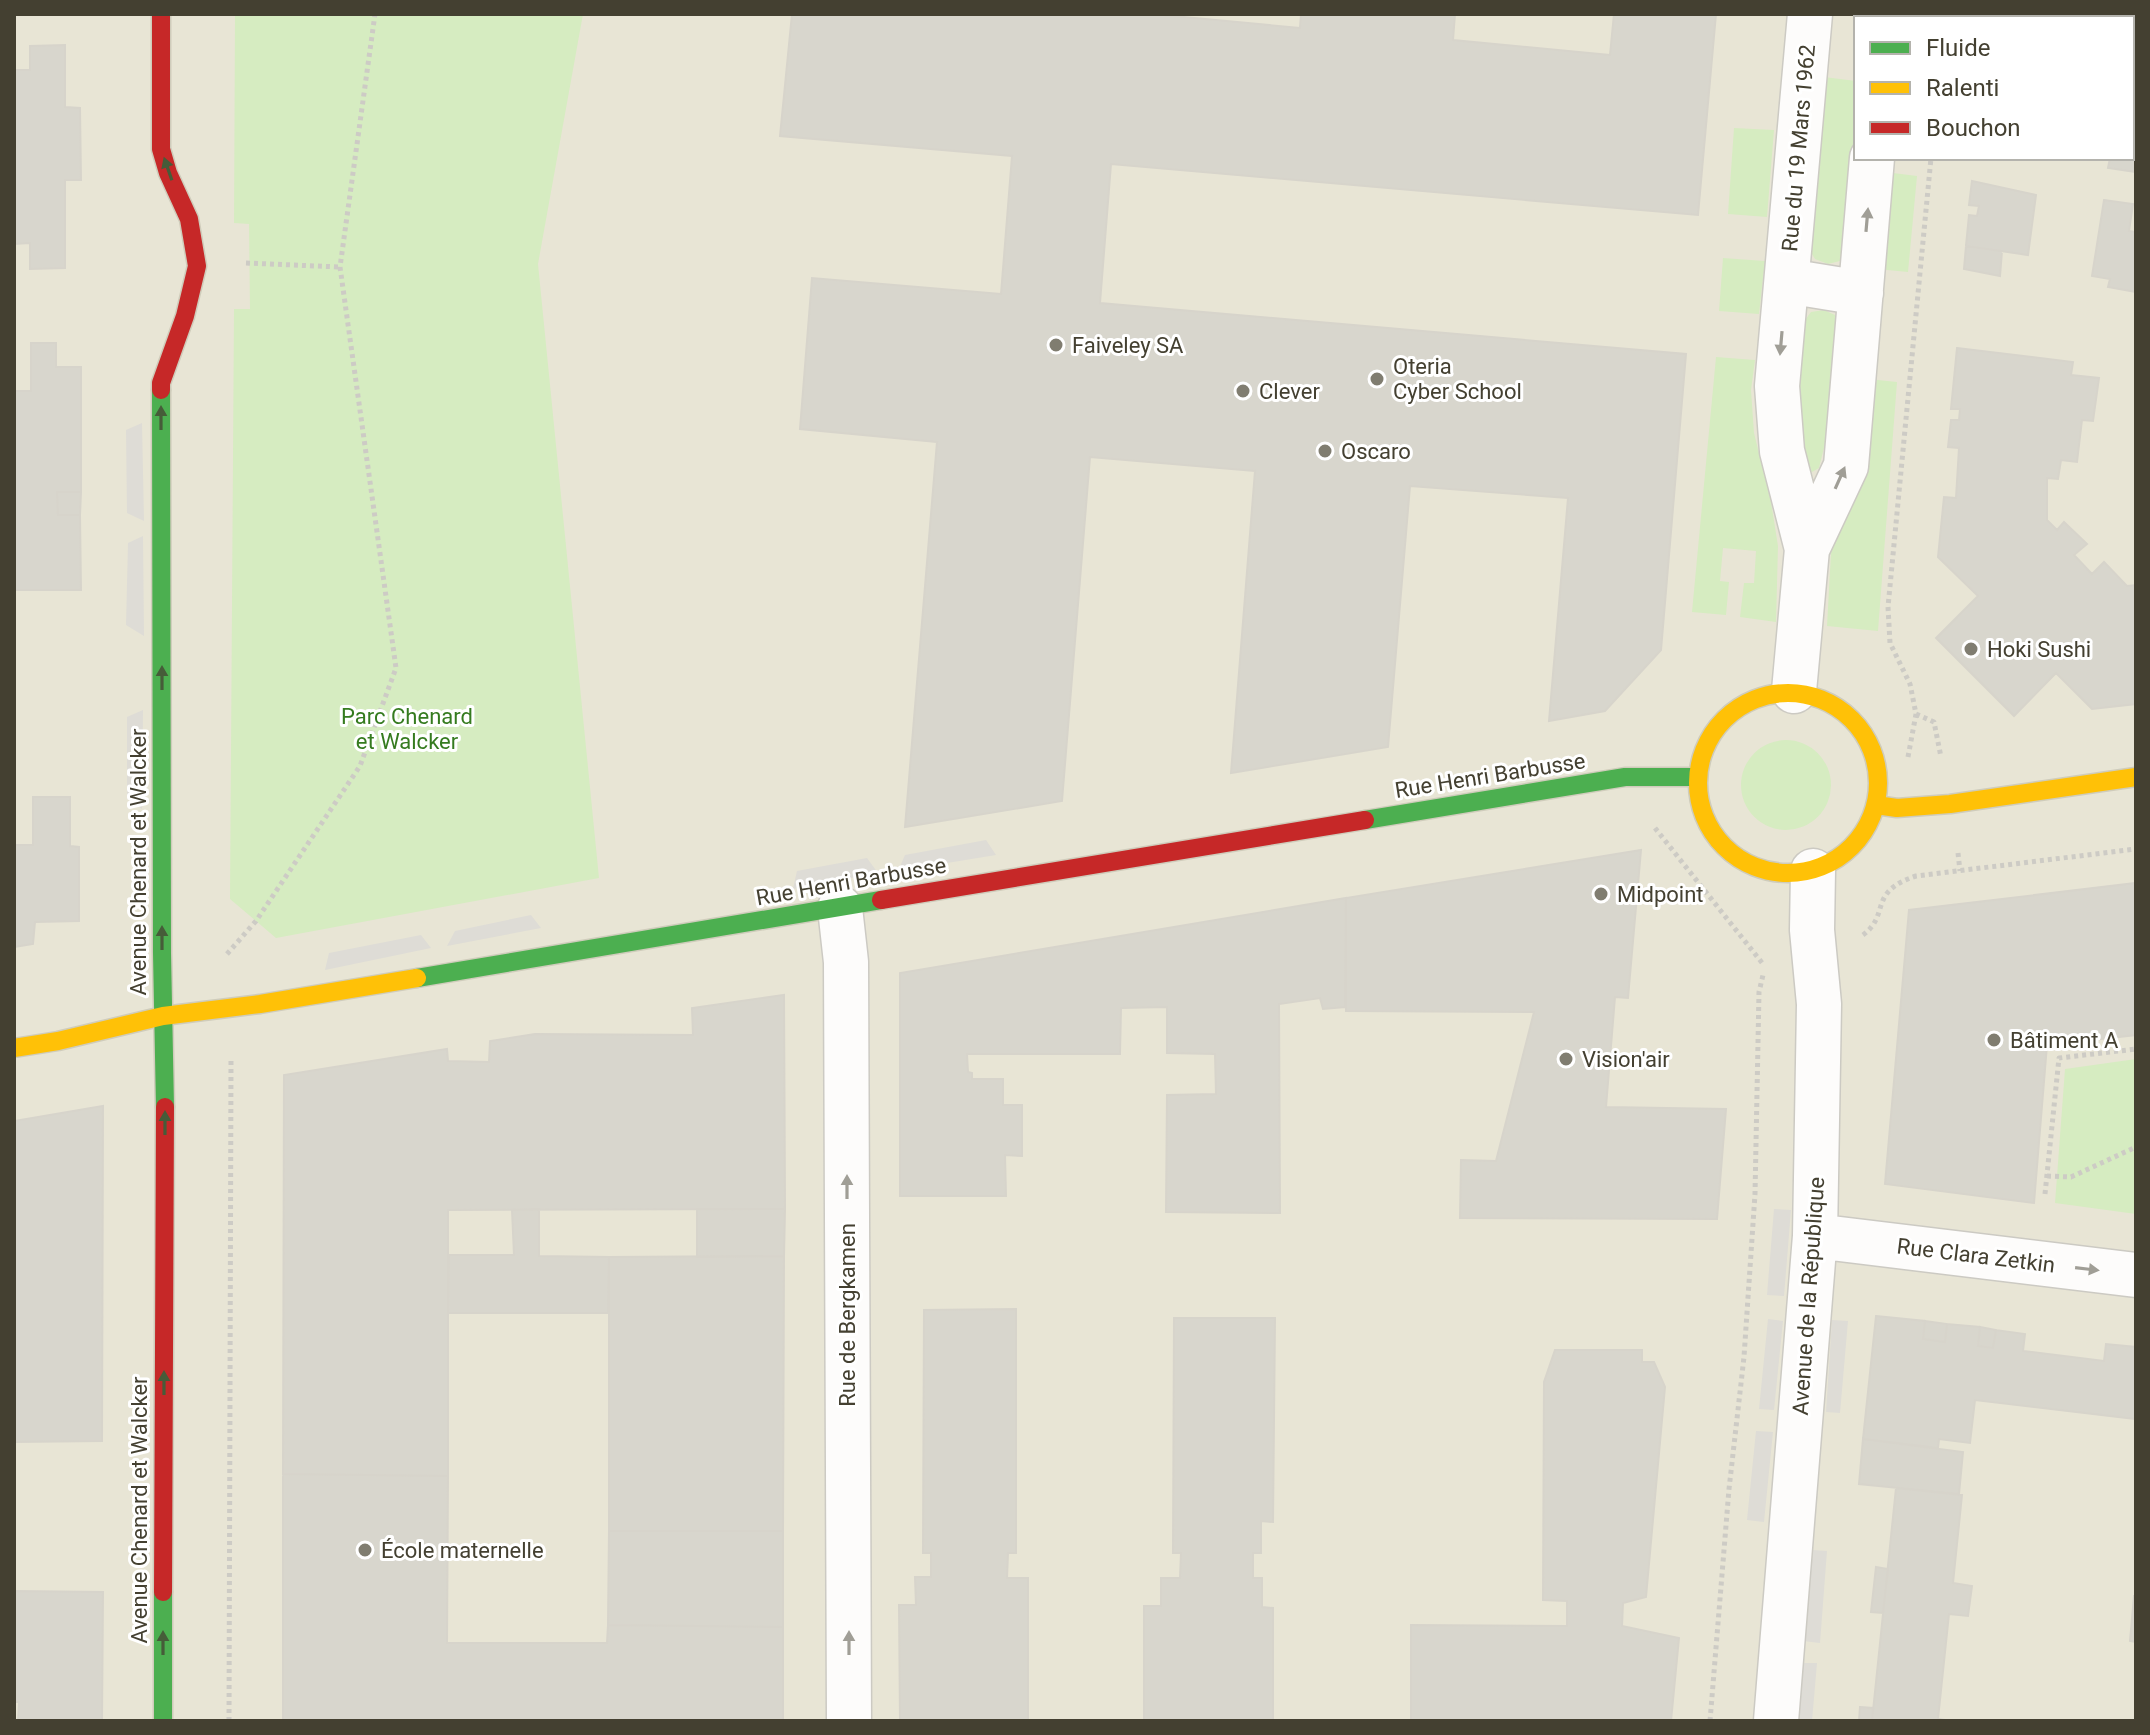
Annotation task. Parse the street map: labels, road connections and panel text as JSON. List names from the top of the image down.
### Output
{
  "streets": {
    "street": [
      "Rue du 19 Mars 1962",
      "Rue Henri Barbusse",
      "Avenue Chenard et Walcker",
      "Rue Clara Zetkin",
      "Avenue de la République",
      "Rue de Bergkamen"
    ]
  },
  "crossings": [
    ["Rue du 19 Mars 1962", "Rue Henri Barbusse"],
    ["Rue du 19 Mars 1962", "Avenue de la République"],
    ["Rue Henri Barbusse", "Avenue Chenard et Walcker"],
    ["Rue Henri Barbusse", "Avenue de la République"],
    ["Rue Henri Barbusse", "Rue de Bergkamen"],
    ["Rue Clara Zetkin", "Avenue de la République"]
  ],
  "one_way": ["Avenue Chenard et Walcker", "Rue Clara Zetkin", "Rue de Bergkamen"],
  "parks": ["Parc Chenard et Walcker"],
  "places": [
    "Faiveley SA",
    "Oteria Cyber School",
    "Clever",
    "Oscaro",
    "Hoki Sushi",
    "Midpoint",
    "Bâtiment A",
    "Vision'air",
    "École maternelle"
  ],
  "legend": ["Fluide", "Ralenti", "Bouchon"]
}
